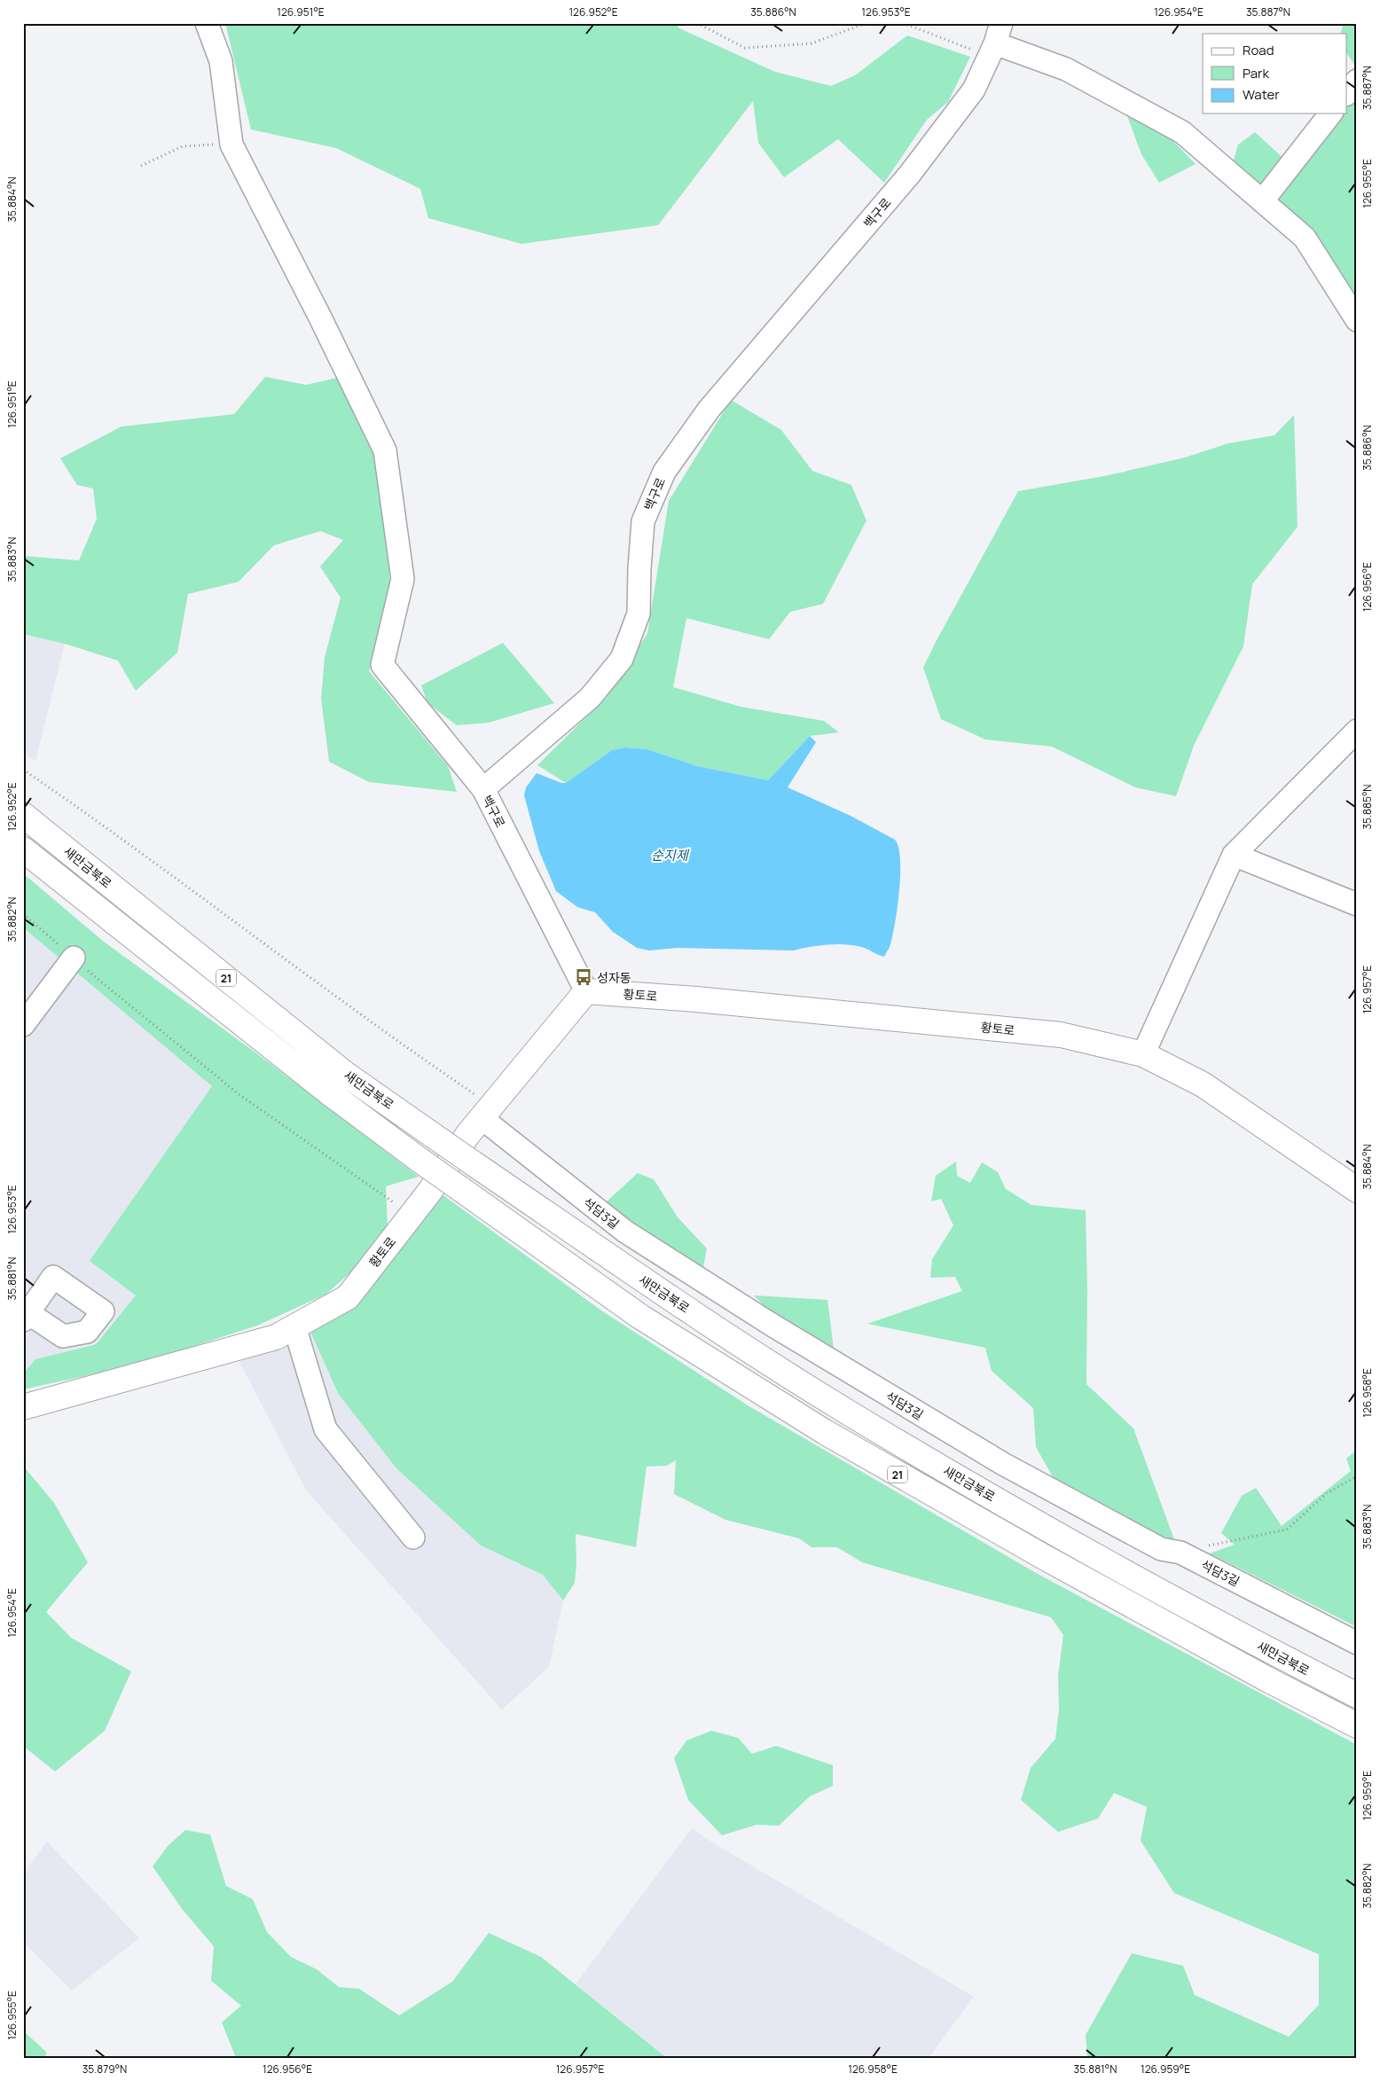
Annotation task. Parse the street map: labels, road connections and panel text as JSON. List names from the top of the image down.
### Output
{
  "streets": {
    "main road": ["새만금북로", "21", "황토로"],
    "street": ["백구로", "석담3길"]
  },
  "crossings": [
    ["백구로", "황토로"],
    ["황토로", "석담3길"]
  ],
  "water": ["순지제"],
  "places": {
    "bus stop": ["성자동"]
  },
  "legend": ["Road", "Park", "Water"],
  "coordinates": [
    "126.951°E",
    "126.952°E",
    "35.886°N",
    "126.953°E",
    "126.954°E",
    "35.887°N",
    "126.955°E",
    "35.884°N",
    "35.883°N",
    "126.956°E",
    "35.885°N",
    "35.882°N",
    "126.957°E",
    "35.881°N",
    "126.958°E",
    "126.959°E",
    "35.879°N"
  ]
}
